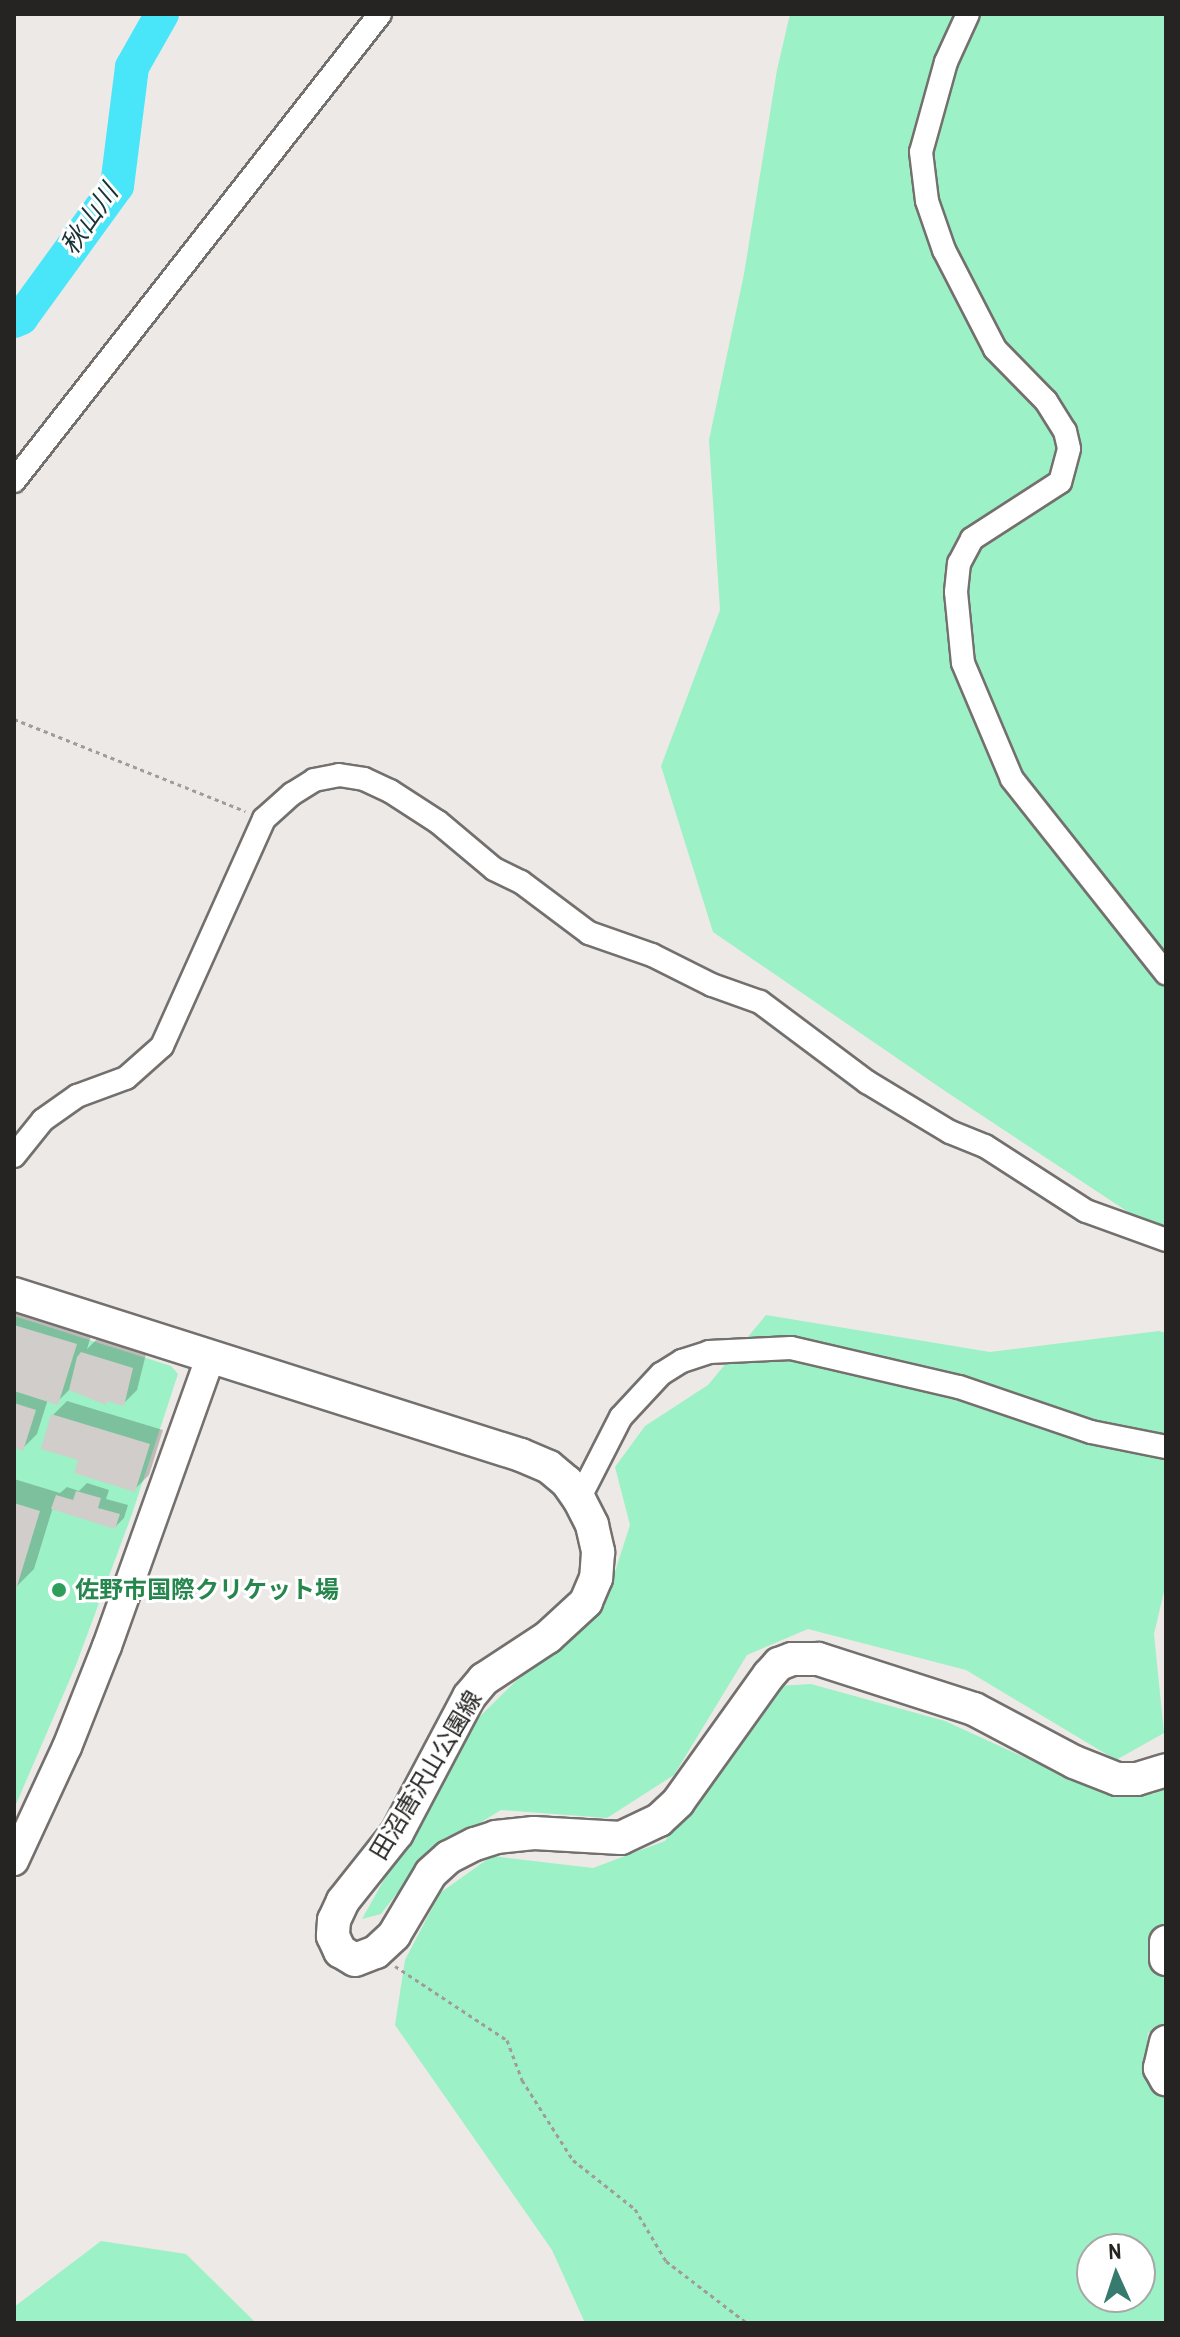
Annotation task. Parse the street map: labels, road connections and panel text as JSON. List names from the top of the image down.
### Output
{
  "streets": {
    "main road": ["田沼唐沢山公園線"]
  },
  "water": ["秋山川"],
  "places": ["佐野市国際クリケット場"],
  "north": "top"
}
